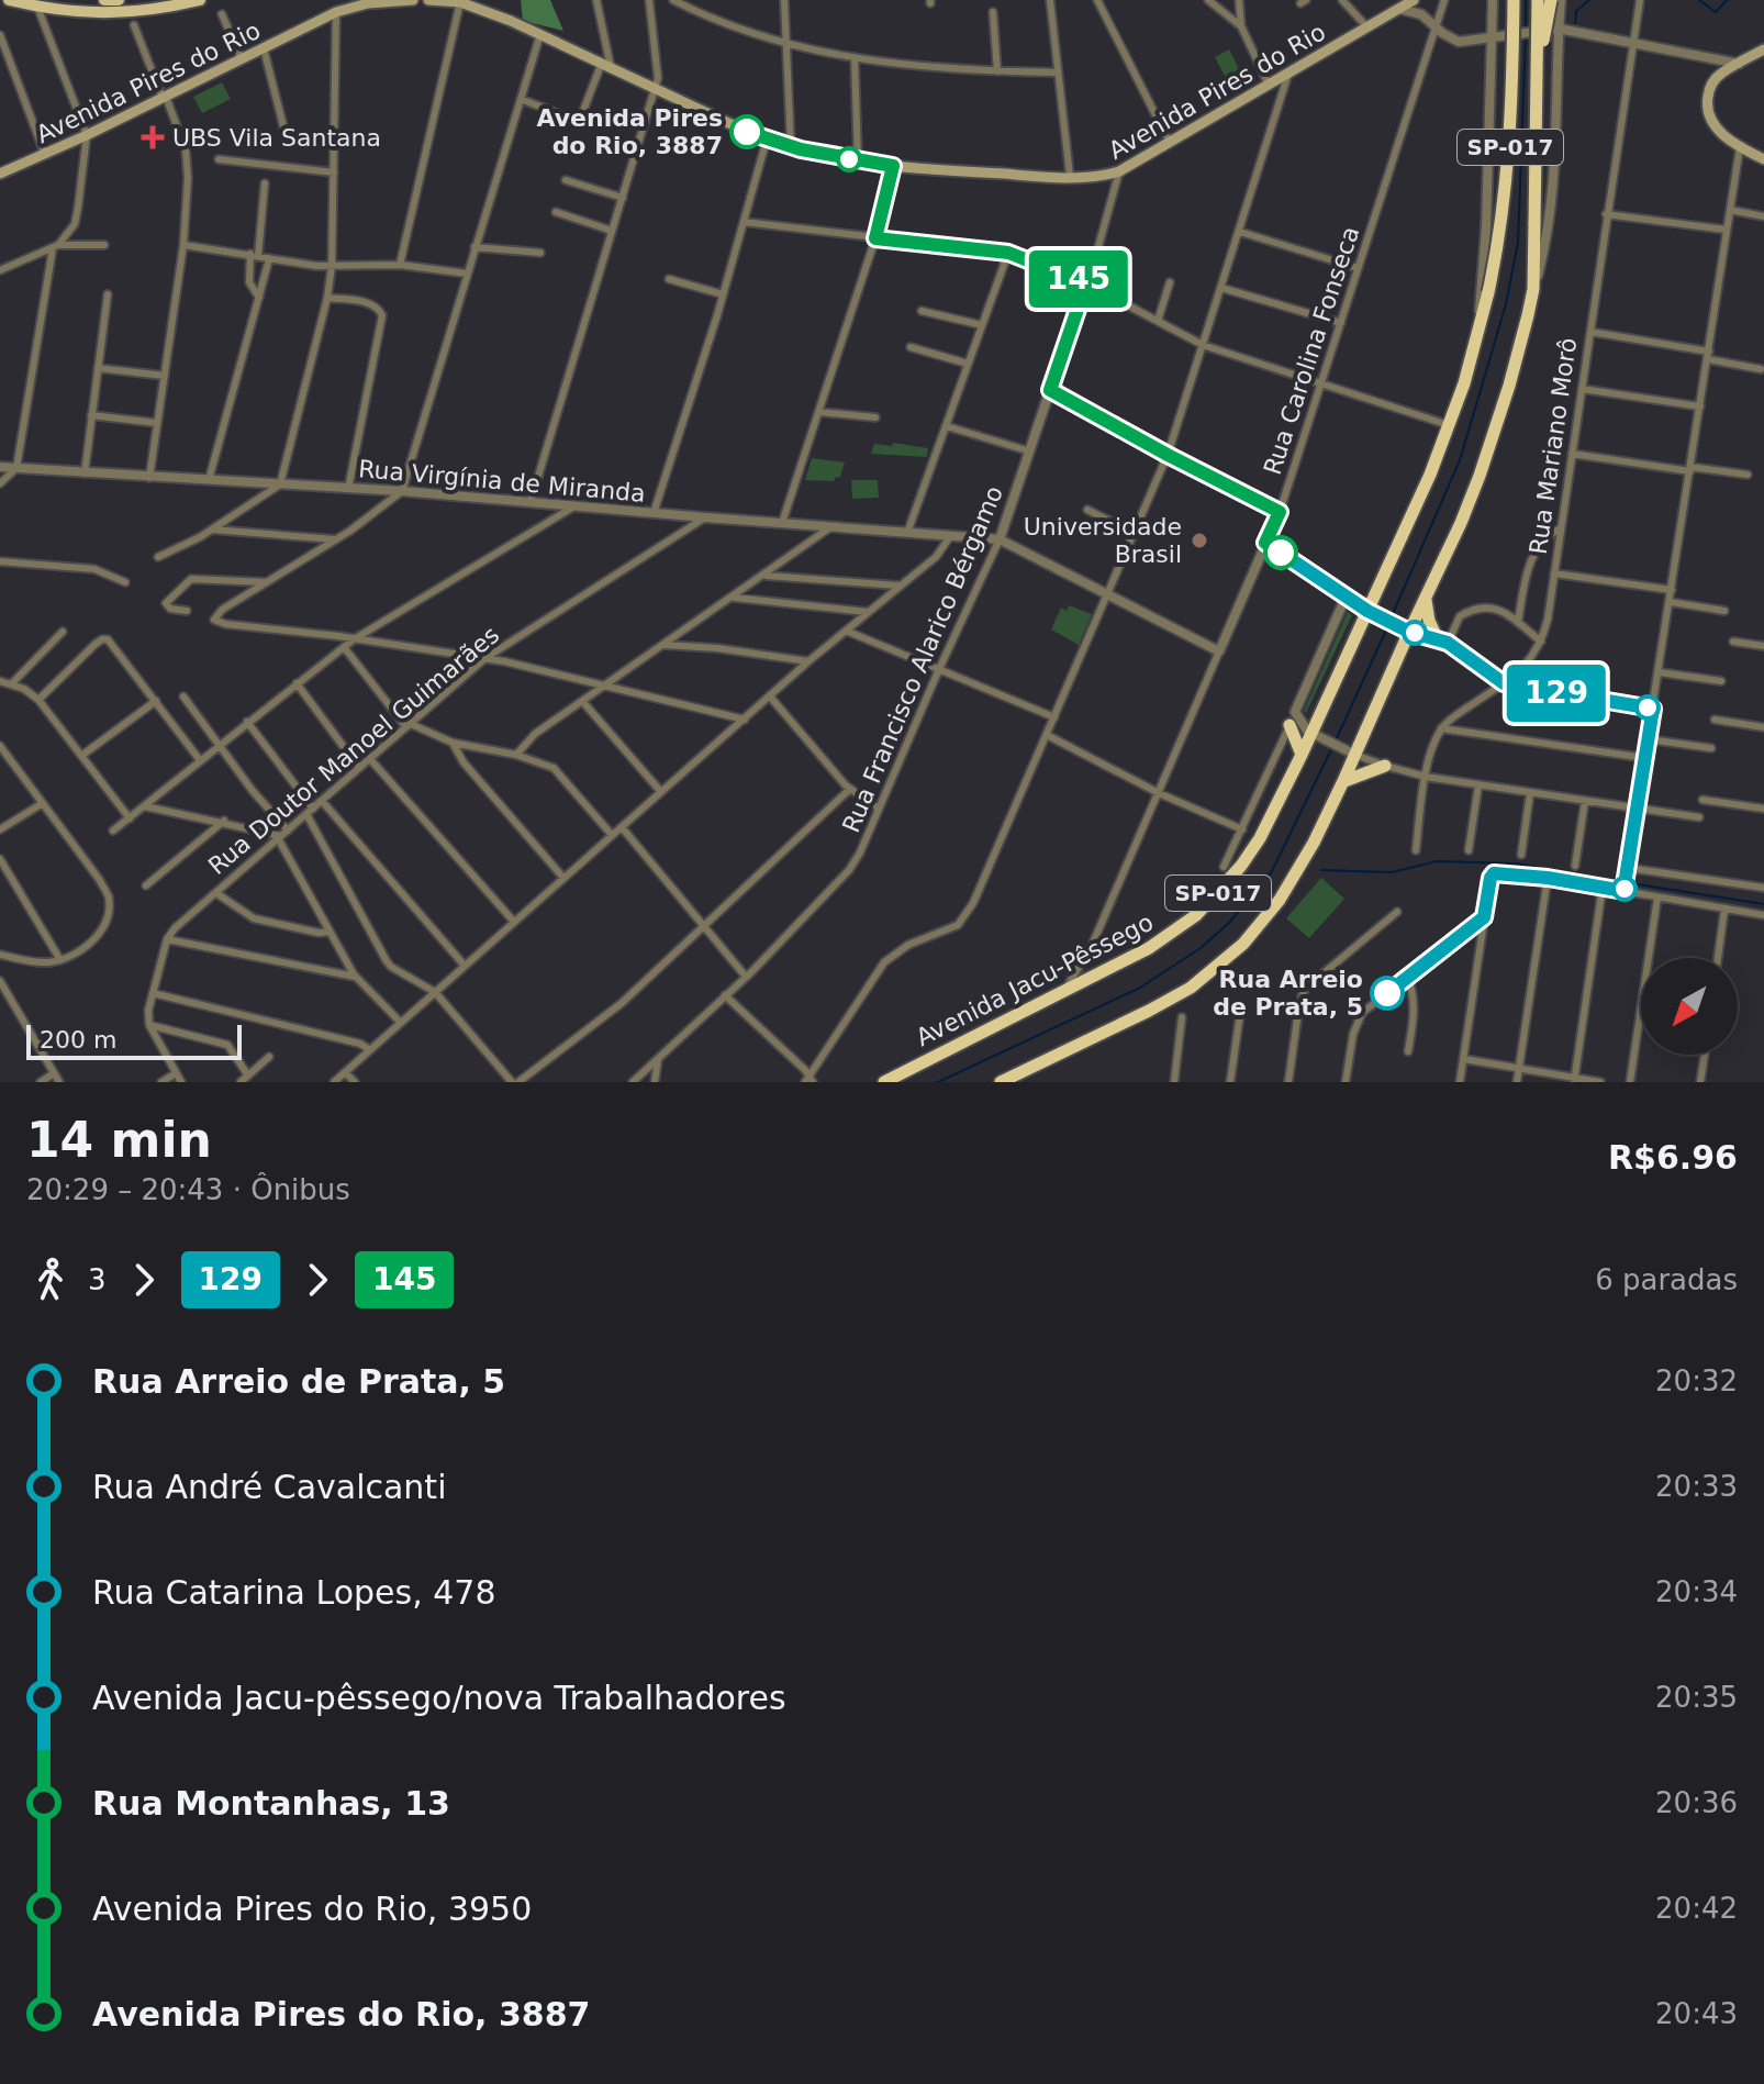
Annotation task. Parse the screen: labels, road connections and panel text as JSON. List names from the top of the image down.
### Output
{
  "streets": {
    "highway": ["SP-017", "Avenida Jacu-Pêssego"],
    "main road": ["Avenida Pires do Rio"],
    "street": [
      "Rua Carolina Fonseca",
      "Rua Mariano Morô",
      "Rua Virgínia de Miranda",
      "Rua Francisco Alarico Bérgamo",
      "Rua Doutor Manoel Guimarães"
    ]
  },
  "crossings": [
    ["Avenida Pires do Rio", "Rua Francisco Alarico Bérgamo"],
    ["Rua Carolina Fonseca", "Avenida Jacu-Pêssego"],
    ["Rua Virgínia de Miranda", "Rua Francisco Alarico Bérgamo"],
    ["Rua Virgínia de Miranda", "Rua Doutor Manoel Guimarães"]
  ],
  "places": {
    "other": ["Avenida Pires do Rio, 3887", "Universidade Brasil", "Rua Arreio de Prata, 5"],
    "health": ["UBS Vila Santana"]
  },
  "lines": ["bus line 145", "bus line 129"],
  "scale_bar": "200 m",
  "north": "bottom left",
  "page": {
    "on_map": ["129", "145"],
    "scale": "200 m",
    "heading": ["14 min", "20:29 – 20:43 · Ônibus", "R$6.96"],
    "legs": [
      "3",
      "129",
      "145",
      "6 paradas"
    ],
    "list": [
      {
        "name": "Rua Arreio de Prata, 5",
        "value": "20:32"
      },
      {
        "name": "Rua André Cavalcanti",
        "value": "20:33"
      },
      {
        "name": "Rua Catarina Lopes, 478",
        "value": "20:34"
      },
      {
        "name": "Avenida Jacu-pêssego/nova Trabalhadores",
        "value": "20:35"
      },
      {
        "name": "Rua Montanhas, 13",
        "value": "20:36"
      },
      {
        "name": "Avenida Pires do Rio, 3950",
        "value": "20:42"
      },
      {
        "name": "Avenida Pires do Rio, 3887",
        "value": "20:43"
      }
    ]
  }
}
